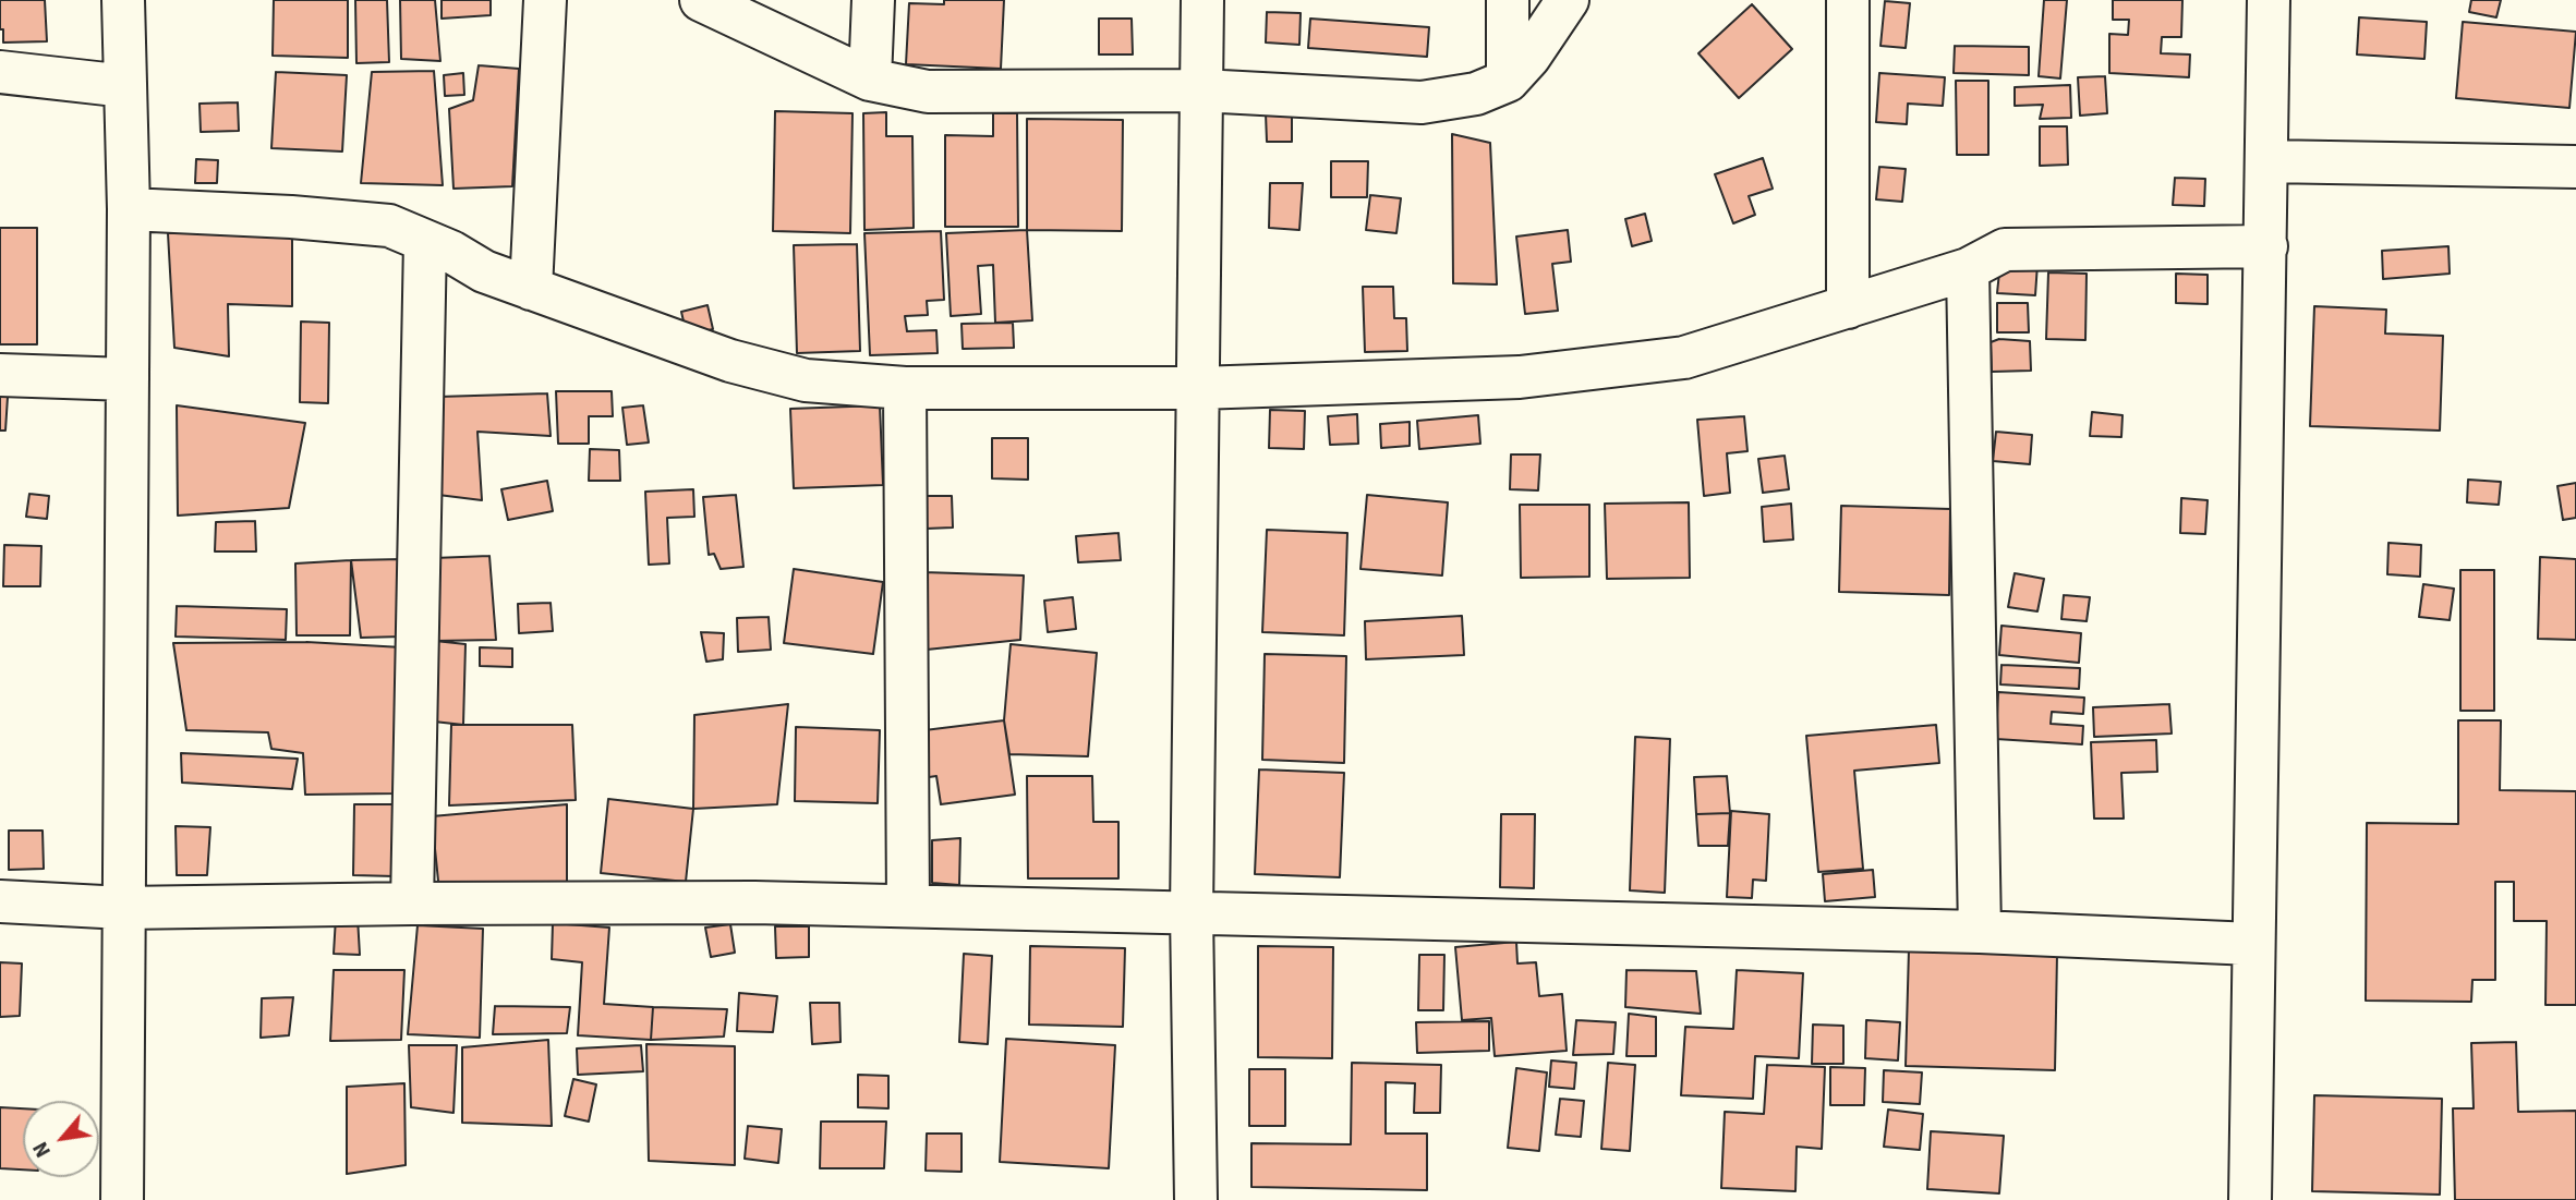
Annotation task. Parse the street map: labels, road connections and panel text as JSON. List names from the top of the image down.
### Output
{
  "north": "bottom left"
}
